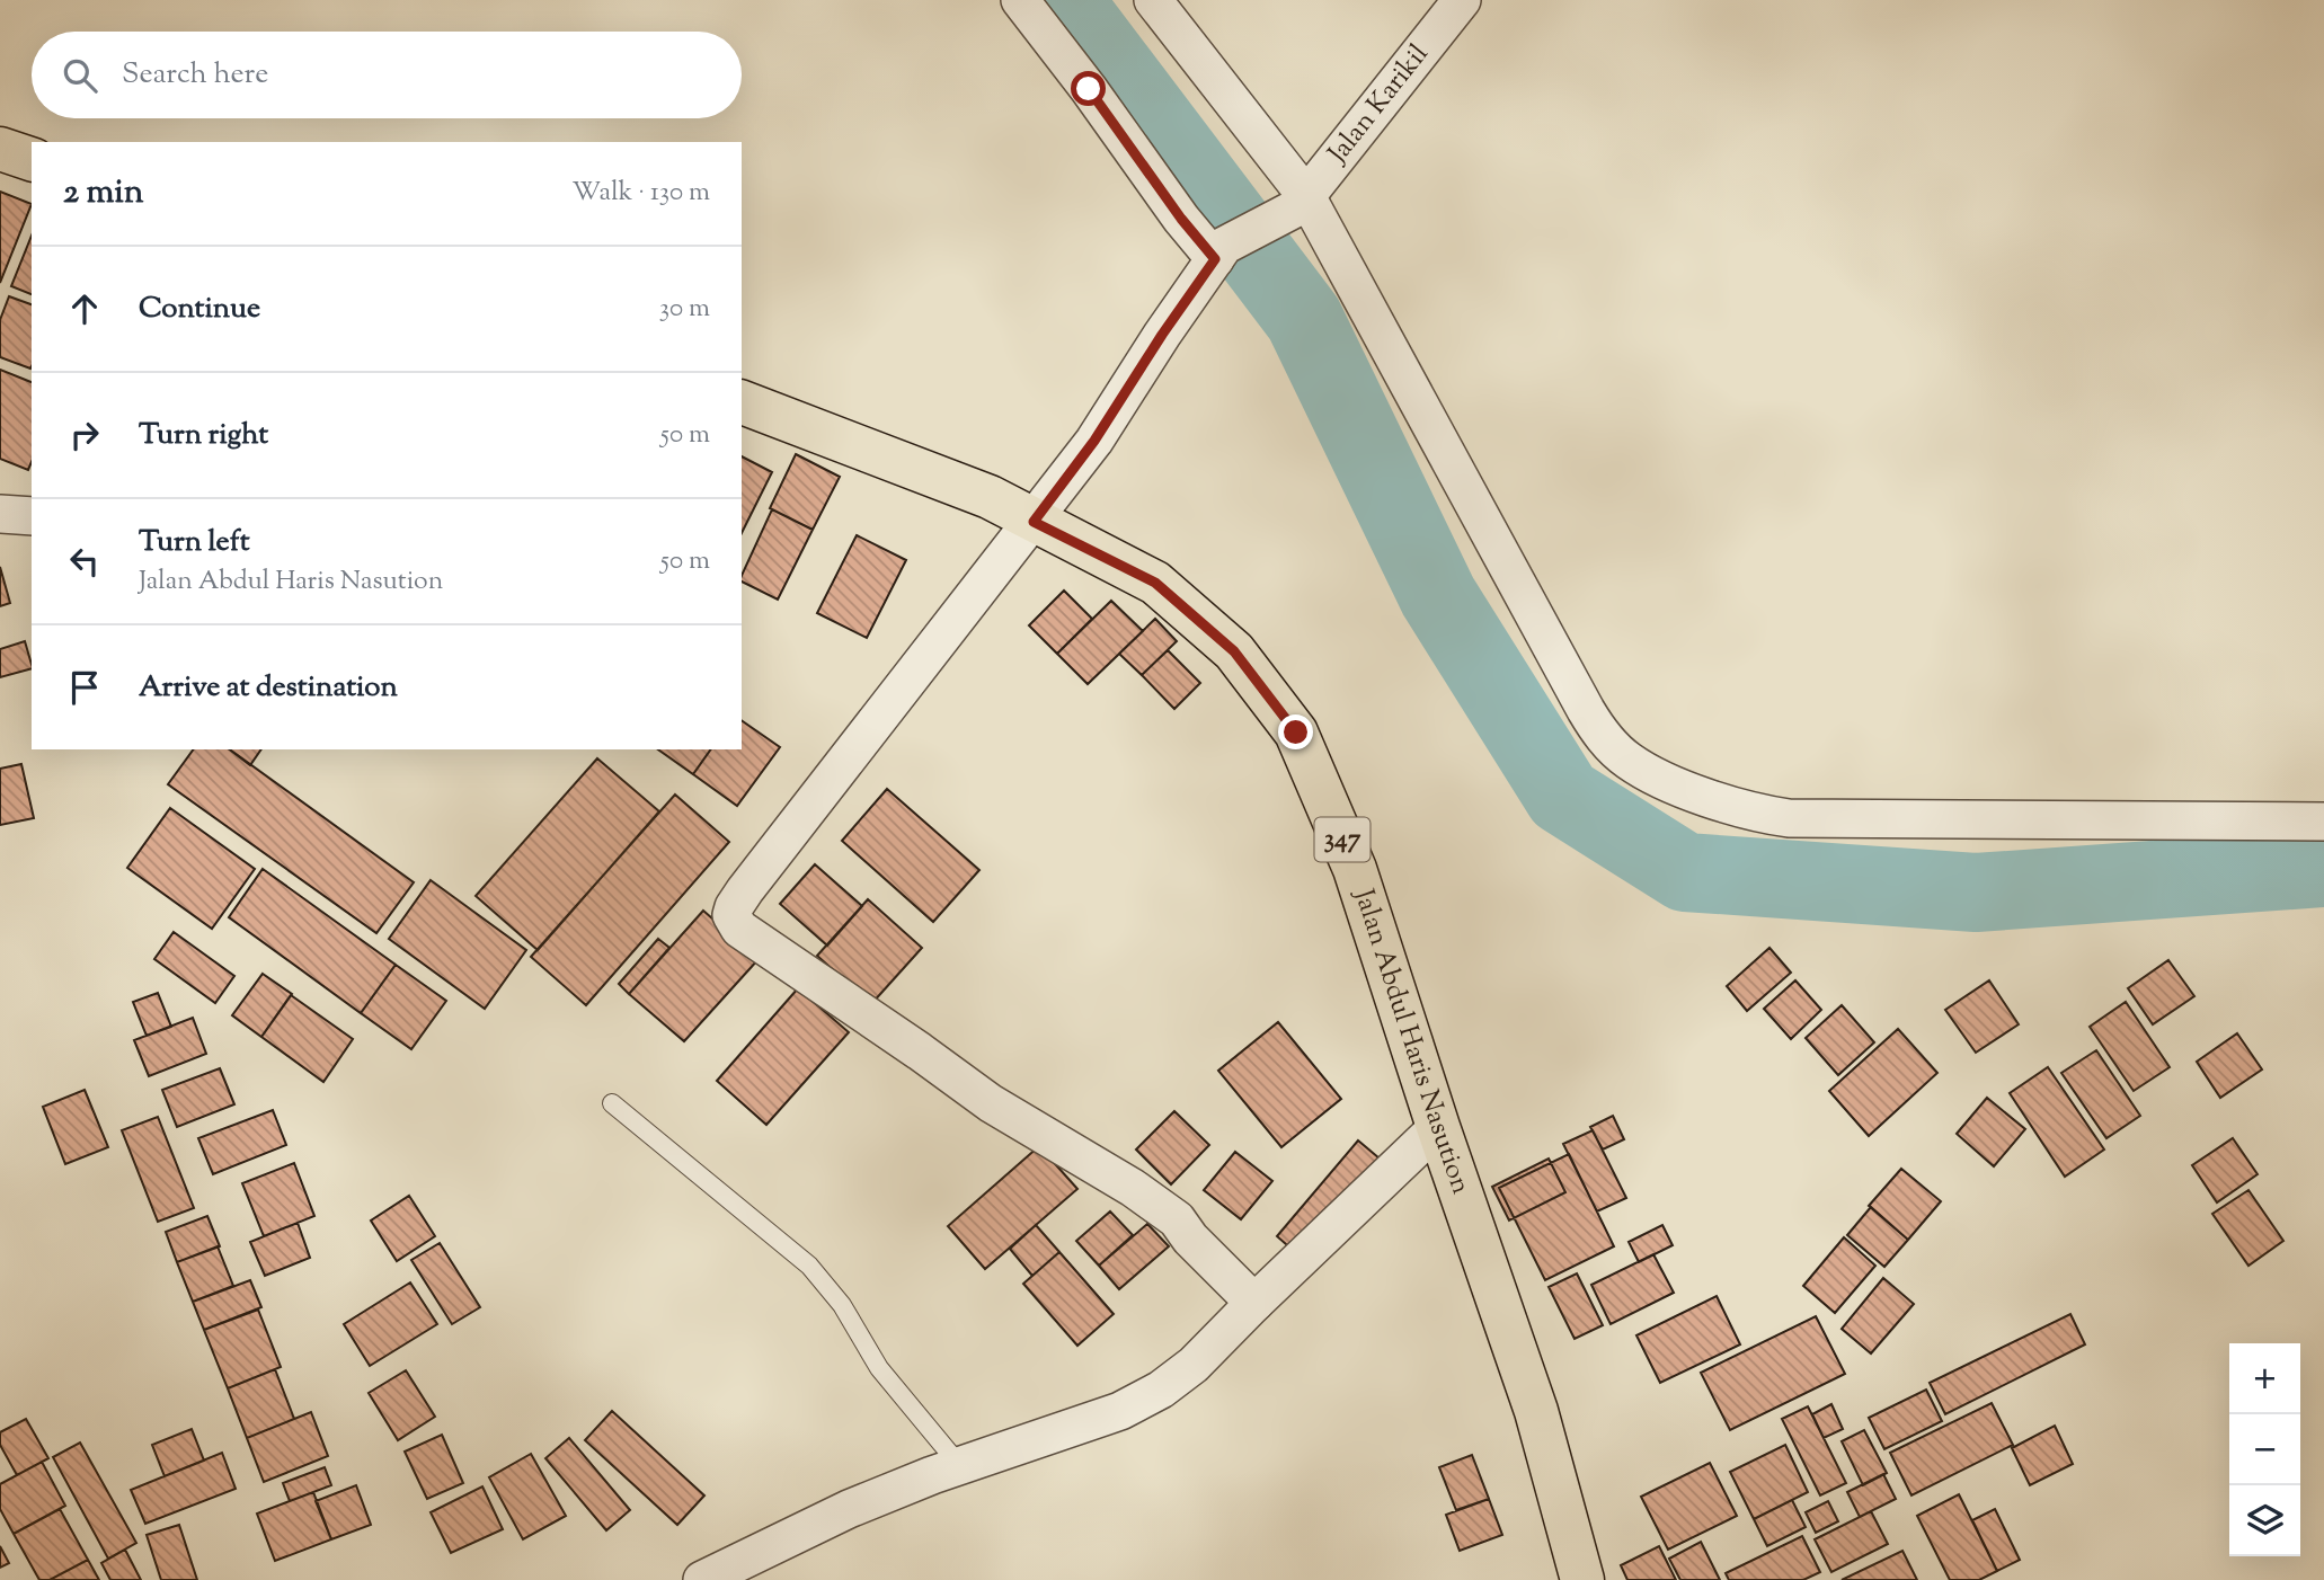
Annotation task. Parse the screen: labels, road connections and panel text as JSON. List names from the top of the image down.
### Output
{
  "streets": {
    "main road": ["347", "Jalan Abdul Haris Nasution"],
    "street": ["Jalan Karikil"]
  },
  "page": {
    "search": "Search here",
    "heading": ["2 min", "Walk · 130 m"],
    "list": [
      ["Continue", "30 m"],
      ["Turn right", "50 m"],
      ["Turn left", "Jalan Abdul Haris Nasution", "50 m"],
      "Arrive at destination"
    ],
    "map_buttons": ["+", "−"]
  }
}
